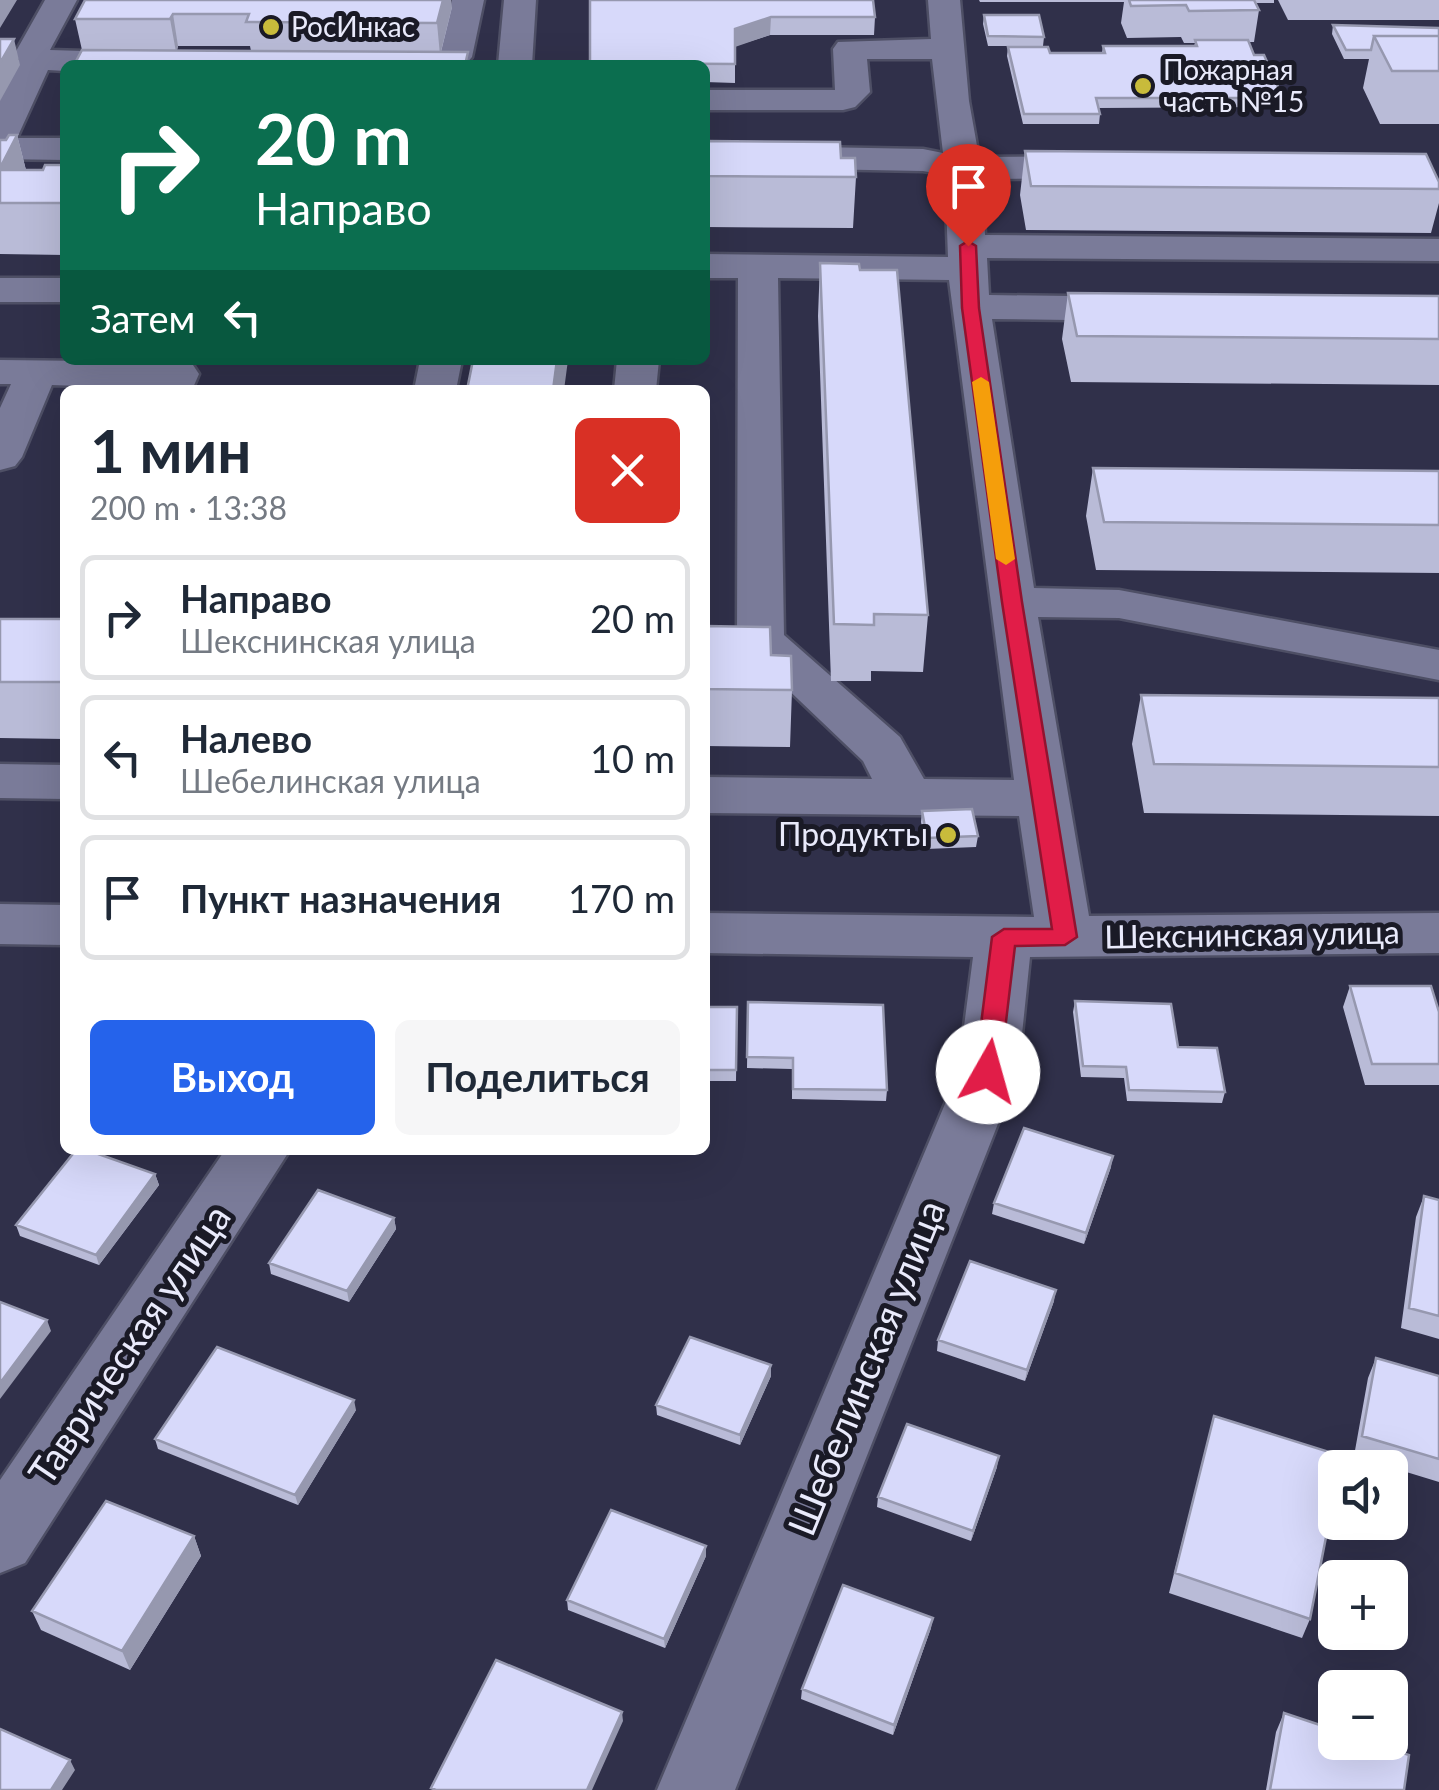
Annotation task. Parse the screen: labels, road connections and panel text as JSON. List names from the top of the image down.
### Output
{
  "streets": {
    "street": ["Шекснинская улица", "Таврическая улица", "Шебелинская улица"]
  },
  "crossings": [
    ["Шекснинская улица", "Шебелинская улица"]
  ],
  "places": ["РосИнкас", "Пожарная часть №15", "Продукты"],
  "page": {
    "turn": ["20 m", "Направо"],
    "then": "Затем",
    "heading": ["1 мин", "200 m · 13:38"],
    "list": [
      {
        "name": "Направо",
        "note": "Шекснинская улица",
        "value": "20 m"
      },
      {
        "name": "Налево",
        "note": "Шебелинская улица",
        "value": "10 m"
      },
      {
        "name": "Пункт назначения",
        "value": "170 m"
      }
    ],
    "buttons": ["Выход", "Поделиться"],
    "map_buttons": ["+", "−"]
  }
}
